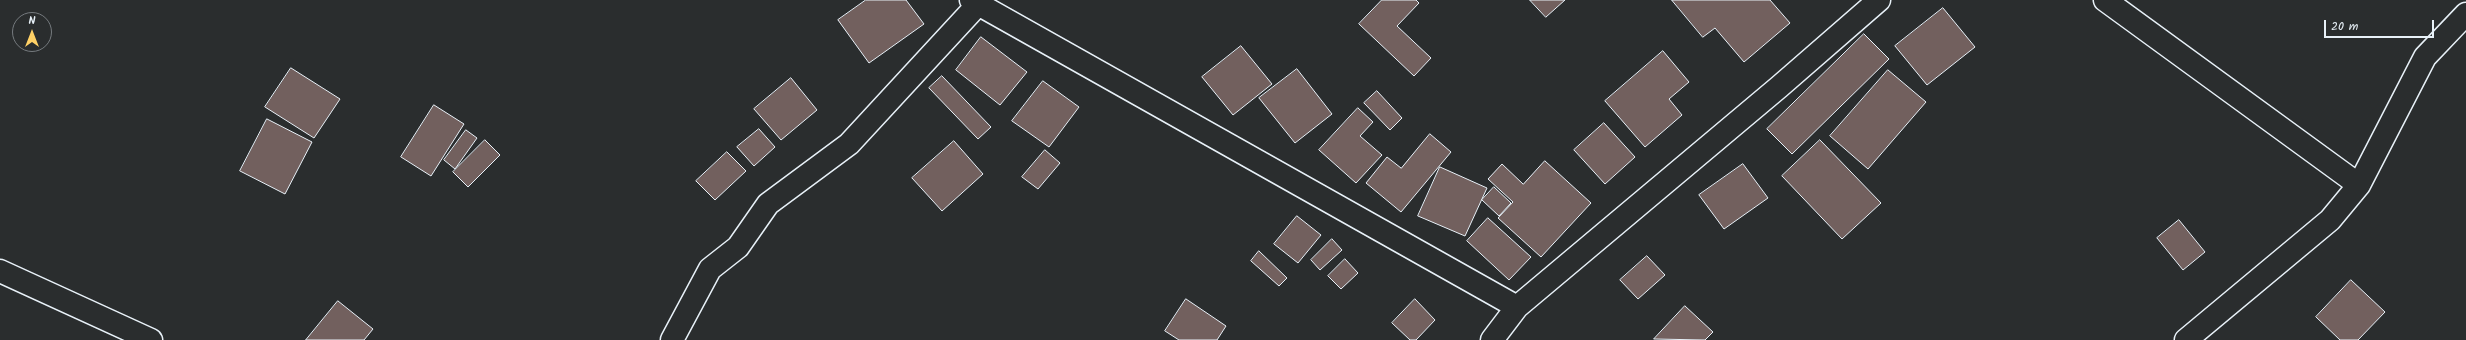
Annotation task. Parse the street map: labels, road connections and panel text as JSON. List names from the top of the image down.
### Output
{
  "scale_bar": "20 m",
  "north": "top"
}
